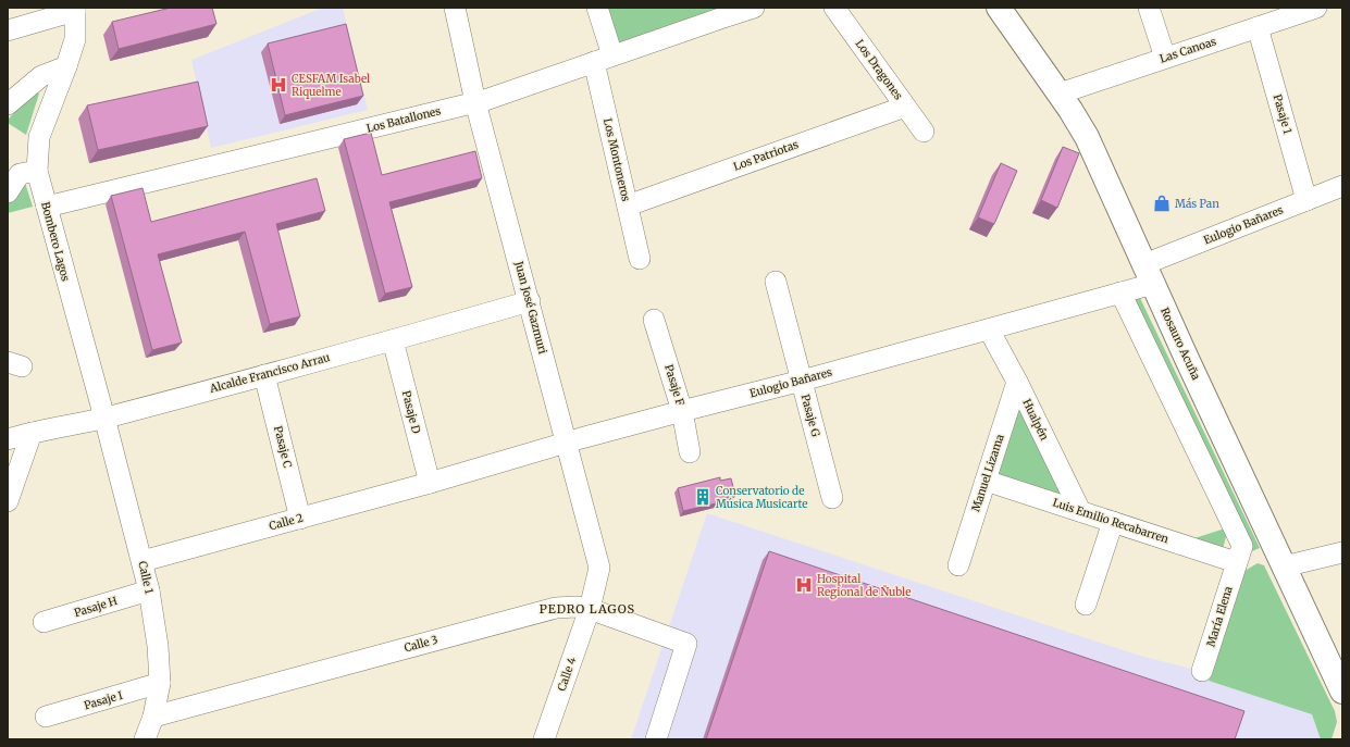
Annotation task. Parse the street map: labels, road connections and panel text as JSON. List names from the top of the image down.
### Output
{
  "streets": {
    "main road": ["Rosauro Acuña"],
    "street": [
      "Las Canoas",
      "Los Dragones",
      "Pasaje 1",
      "Los Batallones",
      "Los Patriotas",
      "Los Montoneros",
      "Eulogio Bañares",
      "Bombero Lagos",
      "Juan José Gazmuri",
      "Alcalde Francisco Arrau",
      "Pasaje F",
      "Pasaje D",
      "Pasaje G",
      "Hualpén",
      "Pasaje C",
      "Manuel Lizama",
      "Luis Emilio Recabarren",
      "Calle 2",
      "Calle 1",
      "Pasaje H",
      "María Elena",
      "Calle 3",
      "Calle 4",
      "Pasaje I"
    ]
  },
  "crossings": [
    ["Las Canoas", "Pasaje 1"],
    ["Las Canoas", "Rosauro Acuña"],
    ["Los Dragones", "Los Patriotas"],
    ["Pasaje 1", "Eulogio Bañares"],
    ["Los Batallones", "Los Montoneros"],
    ["Los Batallones", "Bombero Lagos"],
    ["Los Batallones", "Juan José Gazmuri"],
    ["Los Patriotas", "Los Montoneros"],
    ["Eulogio Bañares", "Juan José Gazmuri"],
    ["Eulogio Bañares", "Rosauro Acuña"],
    ["Eulogio Bañares", "Pasaje F"],
    ["Eulogio Bañares", "Pasaje D"],
    ["Eulogio Bañares", "Pasaje G"],
    ["Eulogio Bañares", "Hualpén"],
    ["Eulogio Bañares", "Calle 2"],
    ["Bombero Lagos", "Alcalde Francisco Arrau"],
    ["Bombero Lagos", "Calle 1"],
    ["Juan José Gazmuri", "Alcalde Francisco Arrau"],
    ["Juan José Gazmuri", "Calle 3"],
    ["Juan José Gazmuri", "Calle 4"],
    ["Alcalde Francisco Arrau", "Pasaje D"],
    ["Alcalde Francisco Arrau", "Pasaje C"],
    ["Alcalde Francisco Arrau", "Calle 1"],
    ["Pasaje D", "Calle 2"],
    ["Hualpén", "Manuel Lizama"],
    ["Hualpén", "Luis Emilio Recabarren"],
    ["Pasaje C", "Calle 2"],
    ["Manuel Lizama", "Luis Emilio Recabarren"],
    ["Luis Emilio Recabarren", "María Elena"],
    ["Calle 2", "Calle 1"],
    ["Calle 1", "Pasaje H"],
    ["Calle 1", "Calle 3"],
    ["Calle 1", "Pasaje I"],
    ["Calle 3", "Calle 4"]
  ],
  "districts": ["PEDRO LAGOS"],
  "places": {
    "hospital": ["CESFAM Isabel Riquelme", "Hospital Regional de Ñuble"],
    "shop": ["Más Pan"],
    "building": ["Conservatorio de Música Musicarte"]
  }
}
